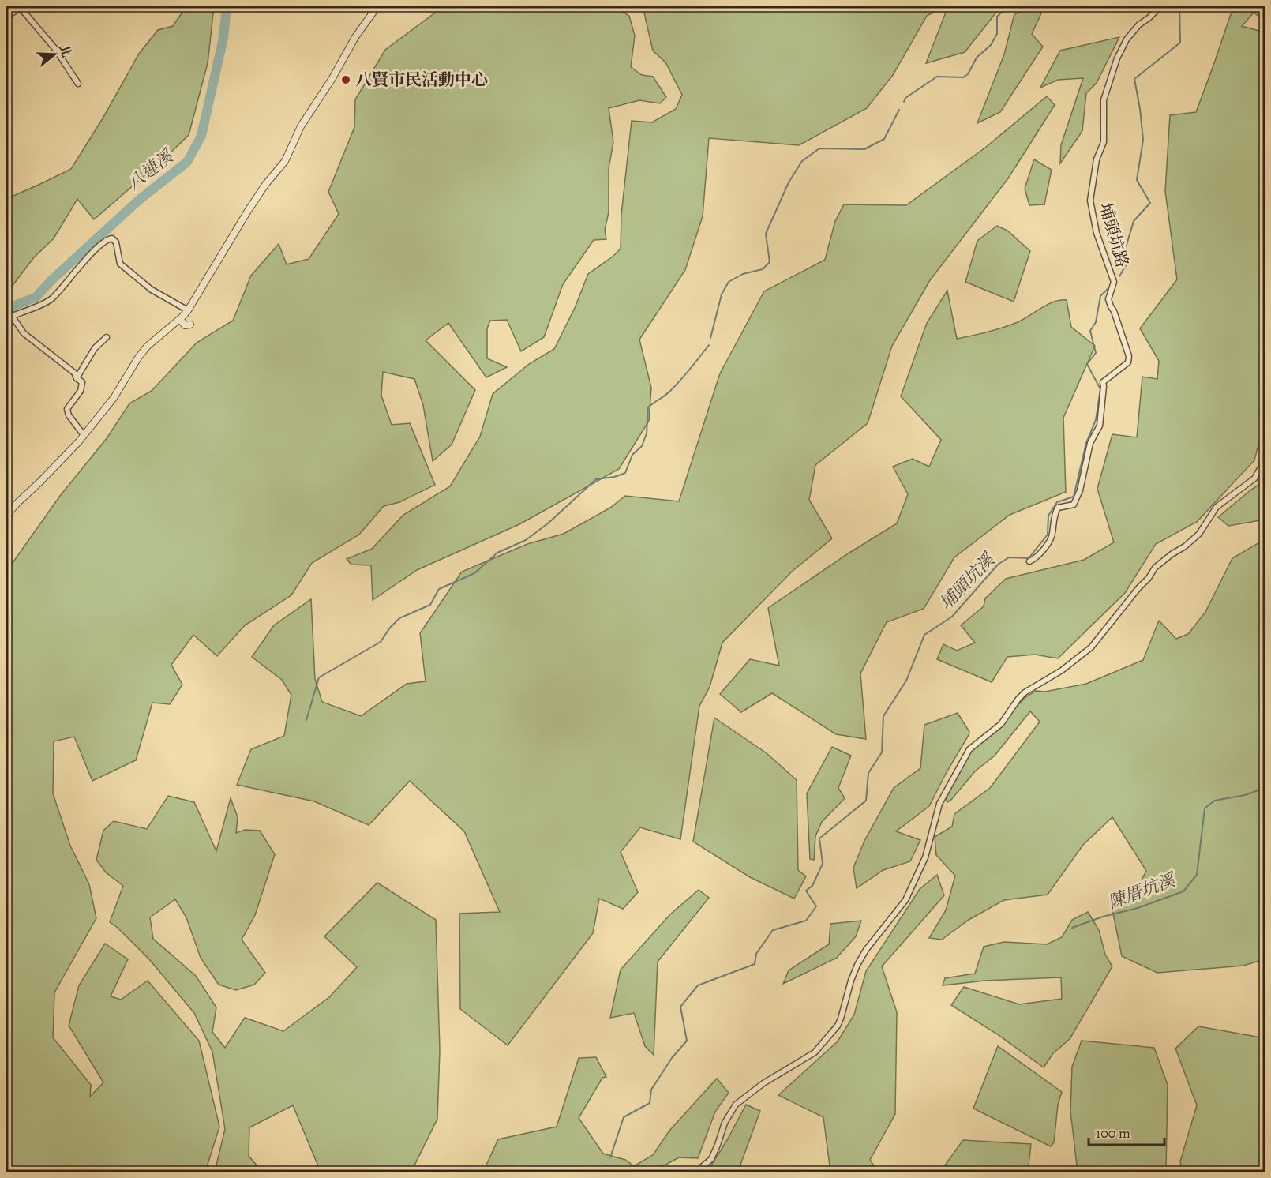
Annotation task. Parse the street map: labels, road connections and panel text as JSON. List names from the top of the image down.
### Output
{
  "streets": {
    "street": ["埔頭坑路"]
  },
  "water": ["八連溪", "埔頭坑溪", "陳厝坑溪"],
  "places": ["八賢市民活動中心"],
  "scale_bar": "100 m",
  "north": "right"
}
